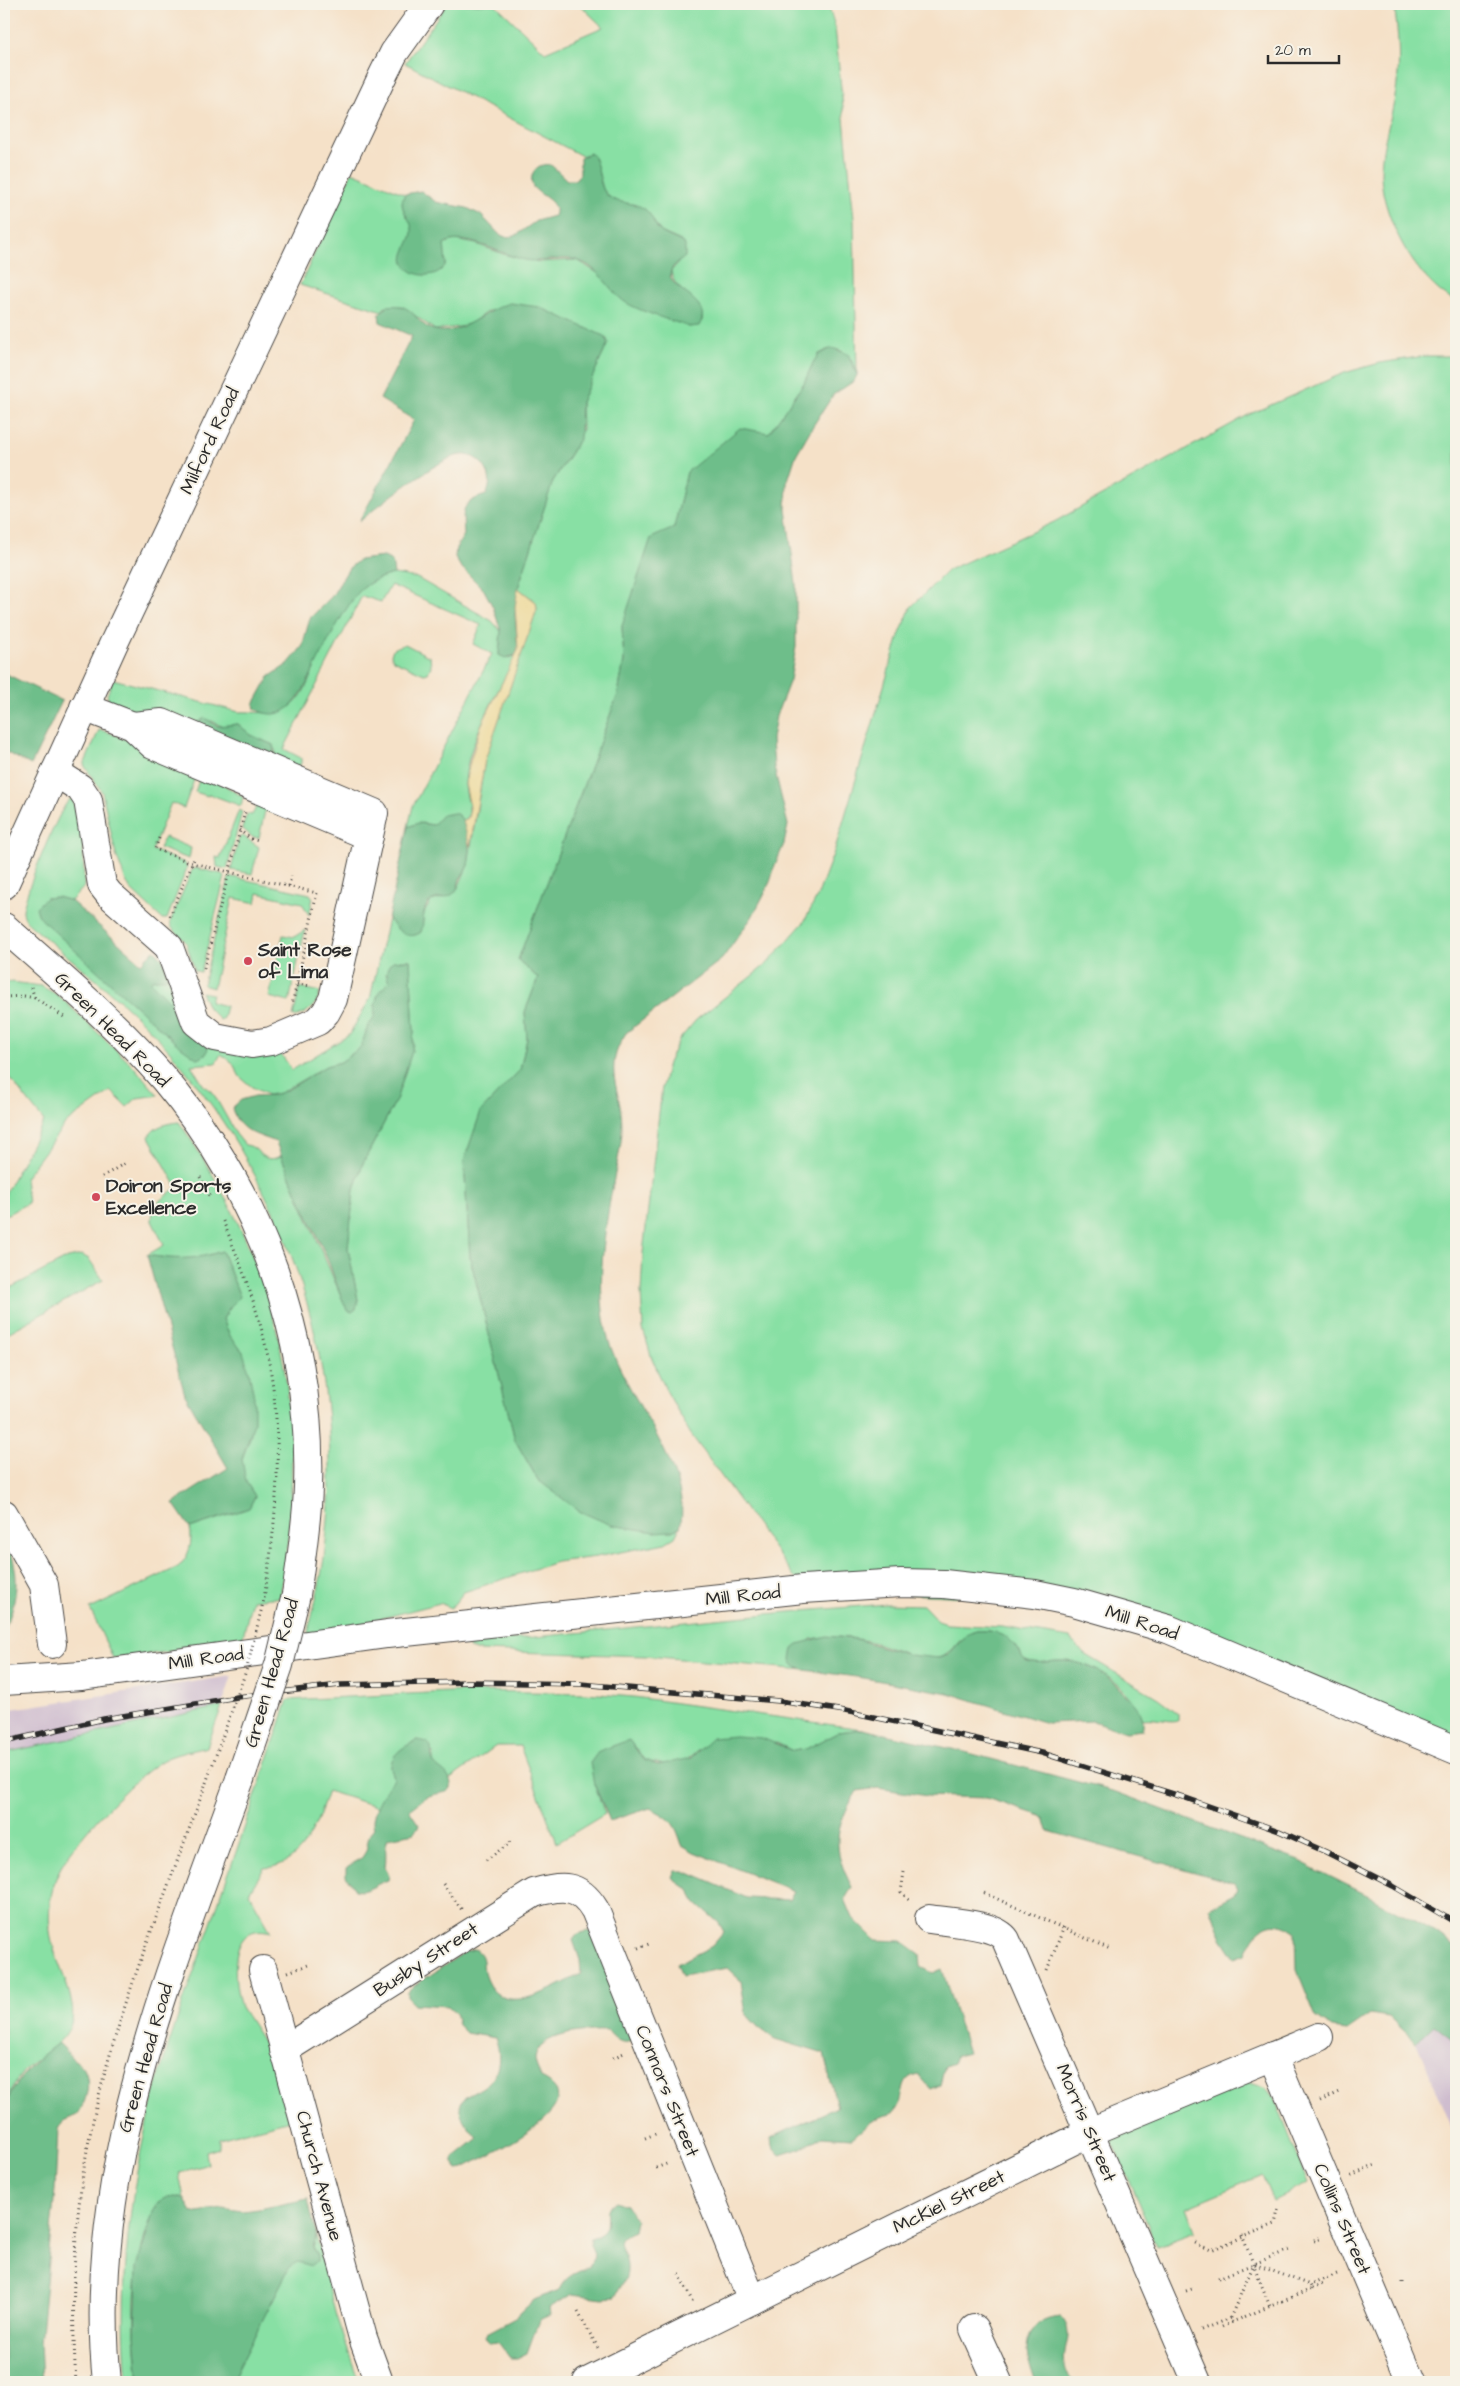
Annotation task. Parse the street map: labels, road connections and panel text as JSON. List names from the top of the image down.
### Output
{
  "streets": {
    "street": [
      "Milford Road",
      "Green Head Road",
      "Mill Road",
      "Busby Street",
      "Connors Street",
      "Morris Street",
      "Church Avenue",
      "McKiel Street",
      "Collins Street"
    ]
  },
  "crossings": [
    ["Busby Street", "Connors Street"],
    ["Busby Street", "Church Avenue"],
    ["Connors Street", "McKiel Street"],
    ["Morris Street", "McKiel Street"],
    ["McKiel Street", "Collins Street"]
  ],
  "places": ["Saint Rose of Lima", "Doiron Sports Excellence"],
  "scale_bar": "20 m"
}
